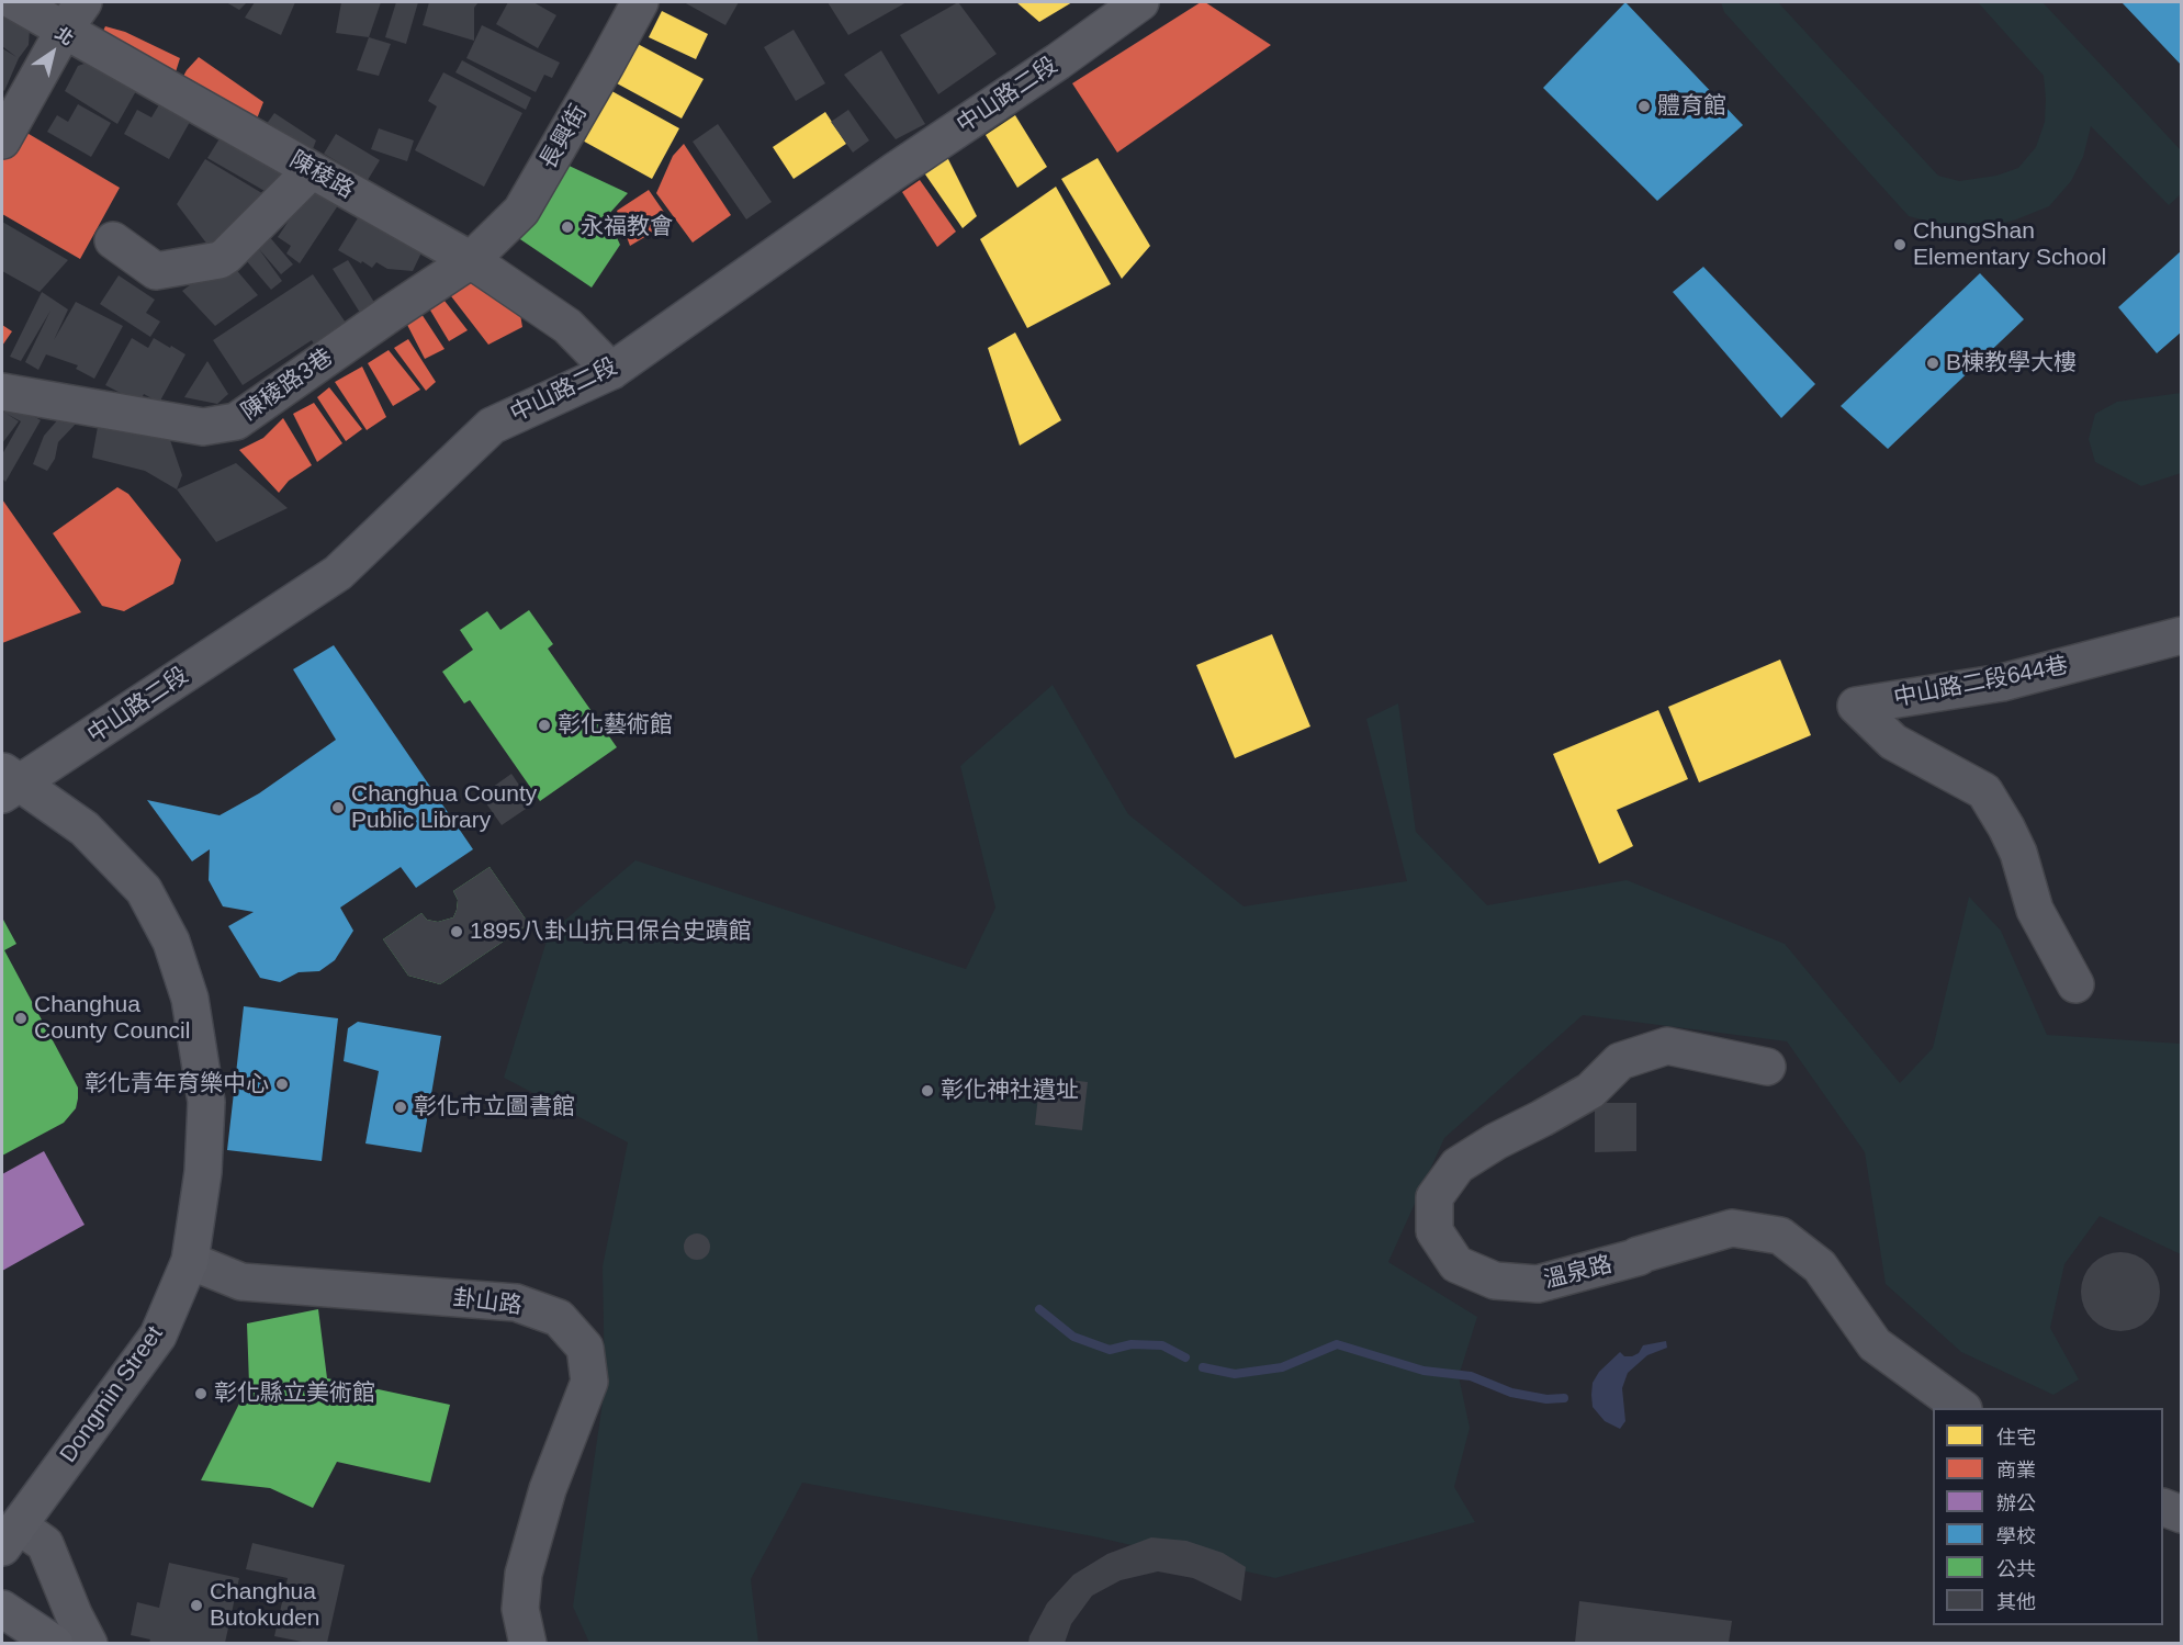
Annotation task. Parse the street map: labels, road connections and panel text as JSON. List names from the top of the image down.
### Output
{
  "streets": {
    "main road": ["中山路二段", "Dongmin Street"],
    "street": [
      "長興街",
      "陳稜路",
      "陳稜路3巷",
      "中山路二段644巷",
      "溫泉路",
      "卦山路"
    ]
  },
  "crossings": [
    ["中山路二段", "陳稜路"],
    ["中山路二段", "Dongmin Street"],
    ["長興街", "陳稜路"],
    ["長興街", "陳稜路3巷"],
    ["陳稜路", "陳稜路3巷"],
    ["卦山路", "Dongmin Street"]
  ],
  "places": [
    "體育館",
    "永福教會",
    "ChungShan Elementary School",
    "B棟教學大樓",
    "彰化藝術館",
    "Changhua County Public Library",
    "1895八卦山抗日保台史蹟館",
    "Changhua County Council",
    "彰化青年育樂中心",
    "彰化神社遺址",
    "彰化市立圖書館",
    "彰化縣立美術館",
    "Changhua Butokuden"
  ],
  "legend": [
    "住宅",
    "商業",
    "辦公",
    "學校",
    "公共",
    "其他"
  ],
  "north": "top right"
}
